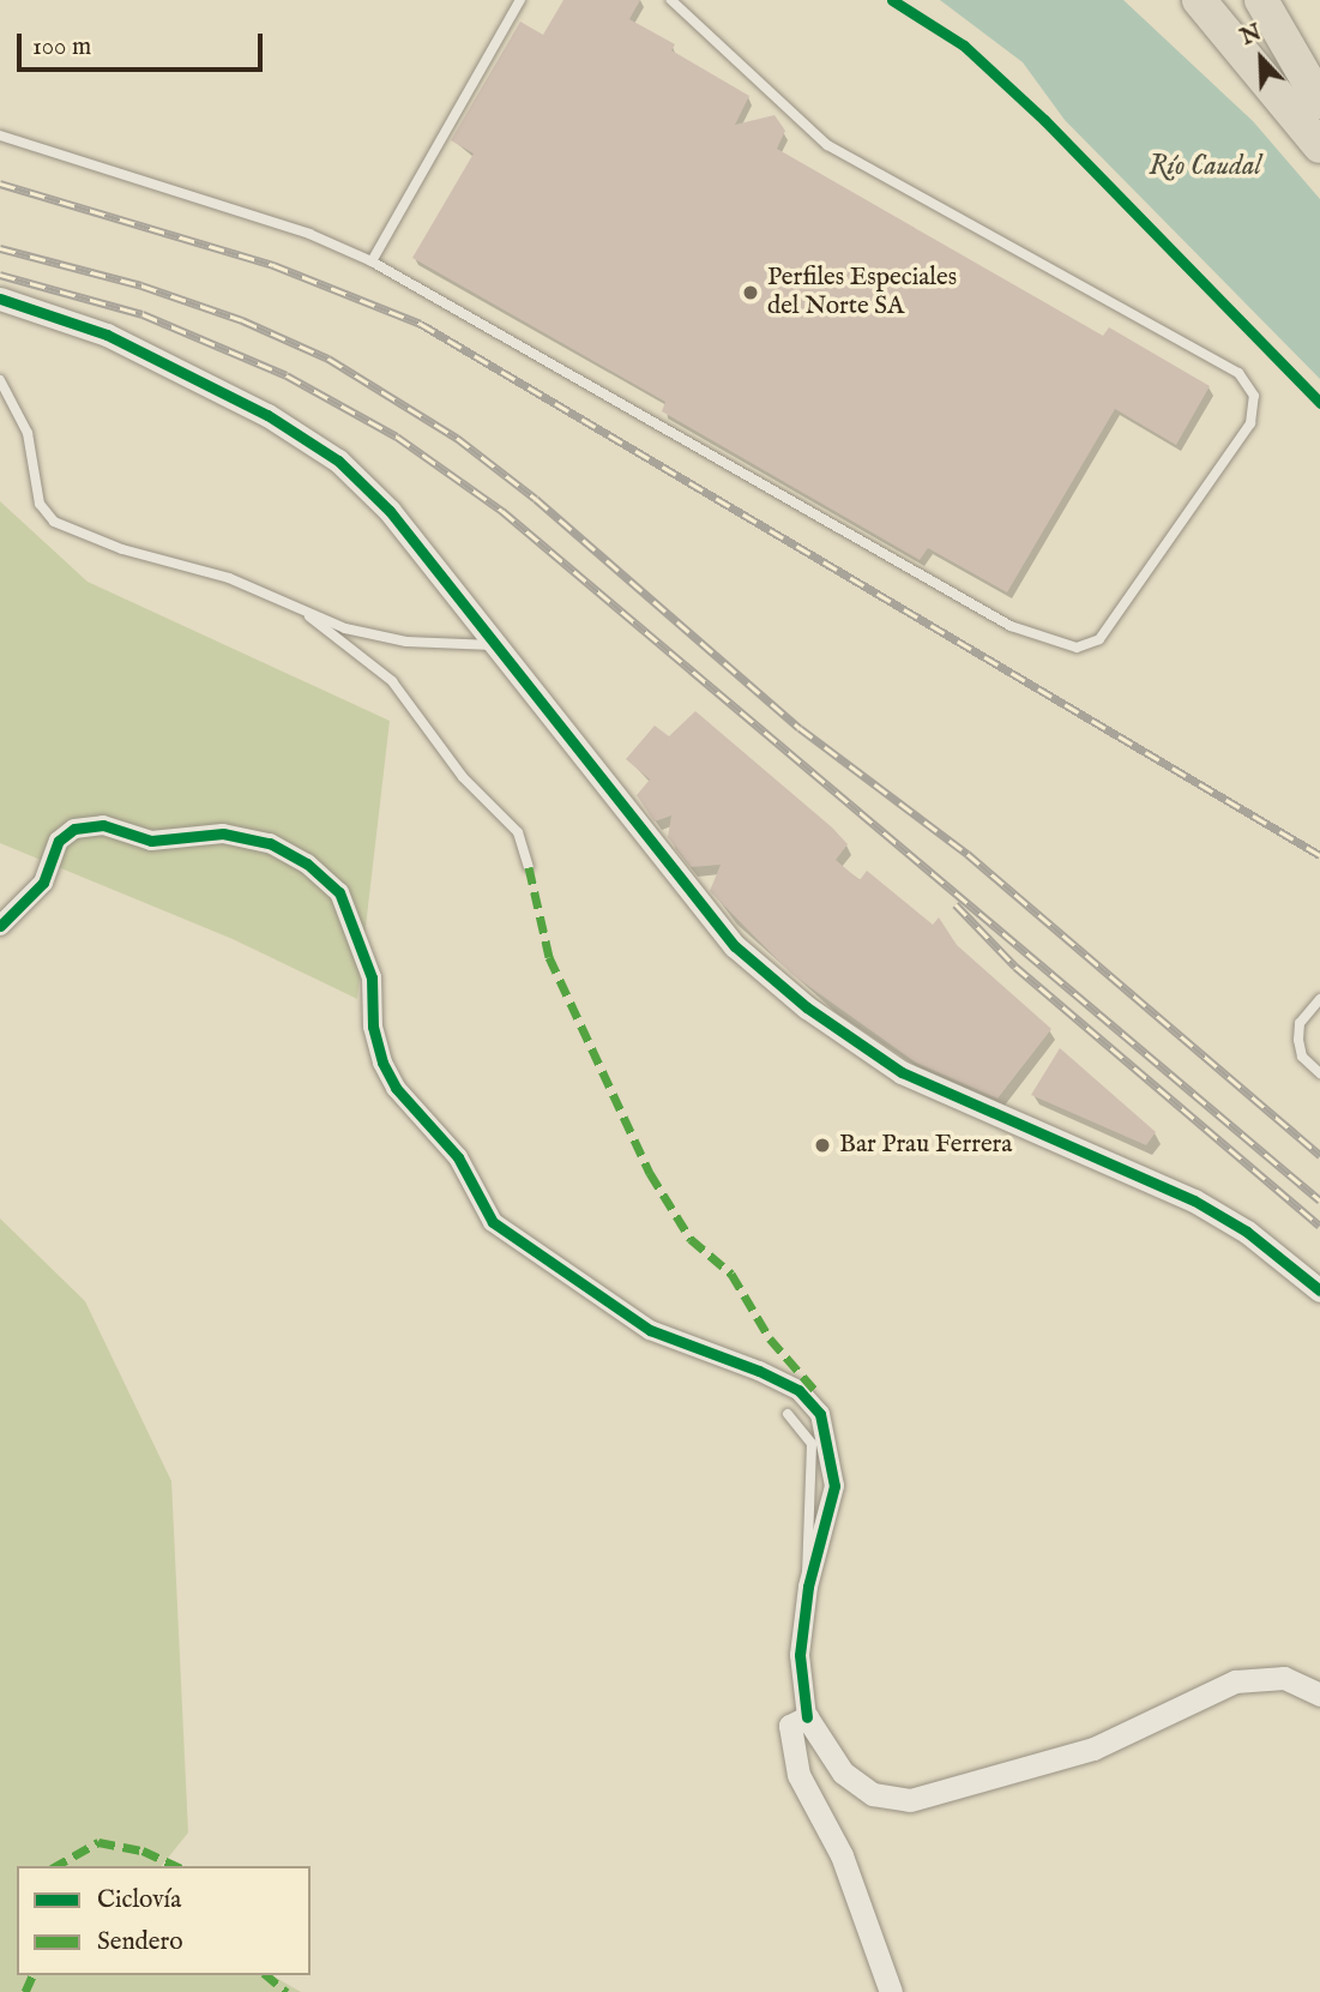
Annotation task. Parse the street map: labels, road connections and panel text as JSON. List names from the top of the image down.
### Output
{
  "water": ["Río Caudal"],
  "places": ["Perfiles Especiales del Norte SA", "Bar Prau Ferrera"],
  "legend": ["Ciclovía", "Sendero"],
  "scale_bar": "100 m",
  "north": "top left"
}
